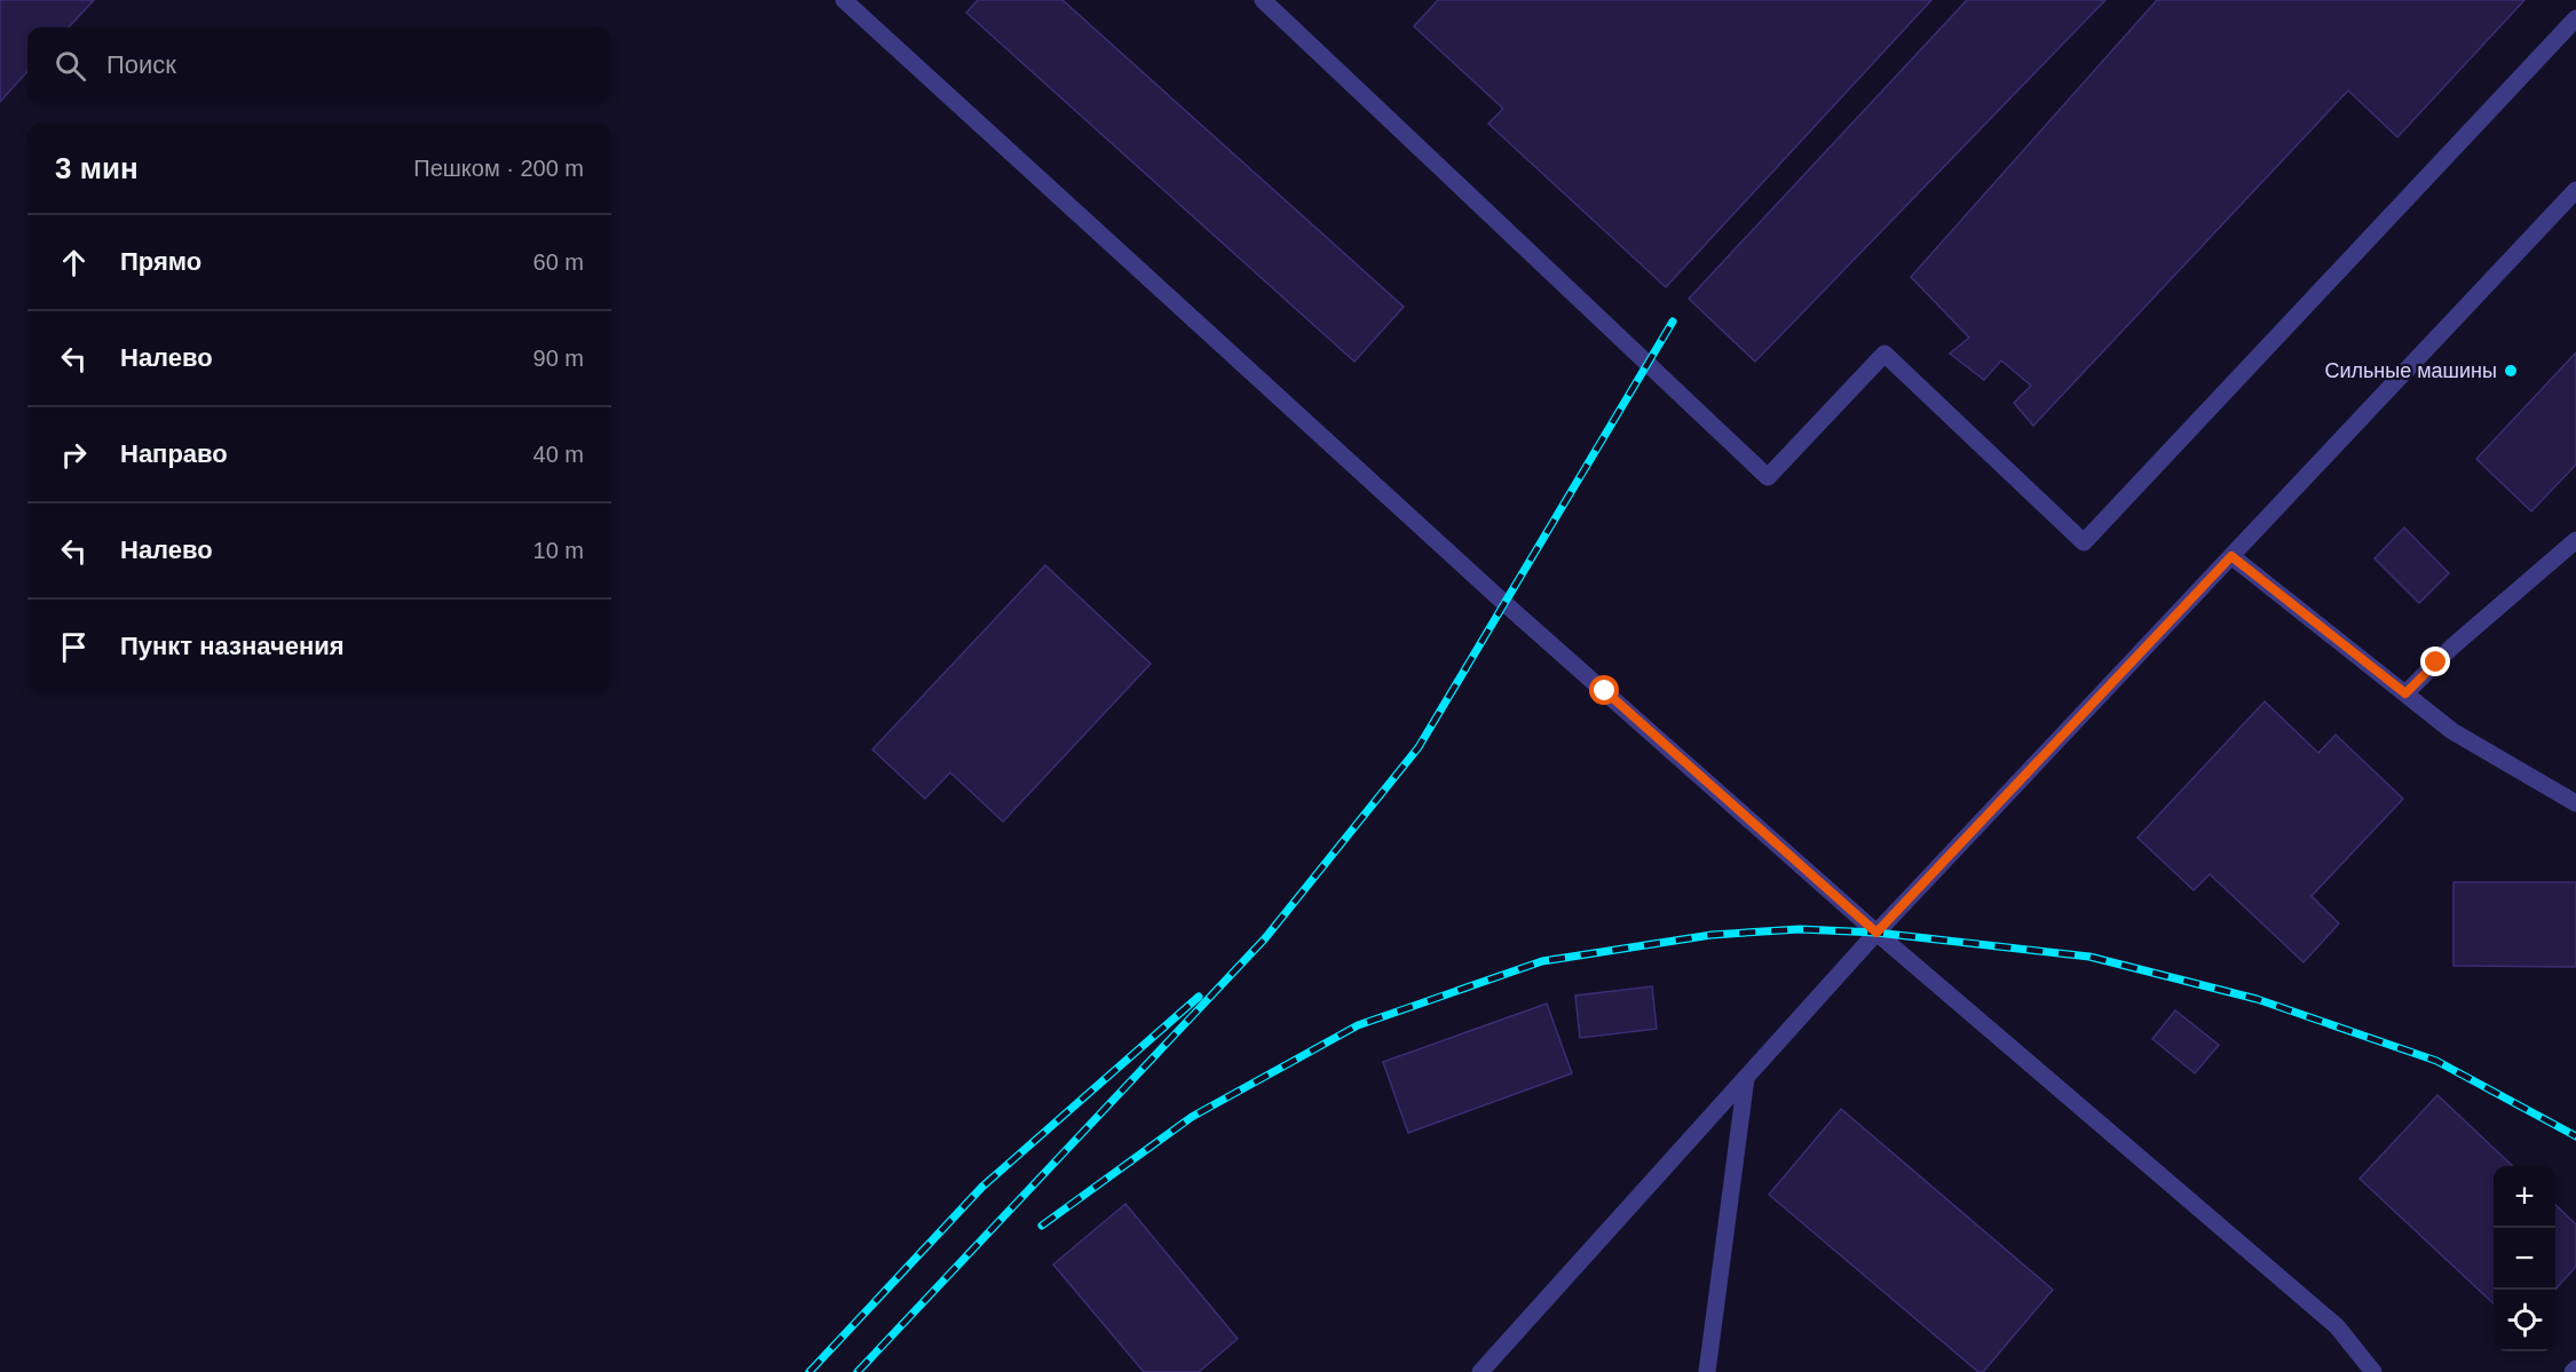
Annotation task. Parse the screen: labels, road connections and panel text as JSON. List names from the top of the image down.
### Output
{
  "places": ["Сильные машины"],
  "page": {
    "search": "Поиск",
    "heading": ["3 мин", "Пешком · 200 m"],
    "list": [
      ["Прямо", "60 m"],
      ["Налево", "90 m"],
      ["Направо", "40 m"],
      ["Налево", "10 m"],
      "Пункт назначения"
    ],
    "map_buttons": ["+", "−"]
  }
}
